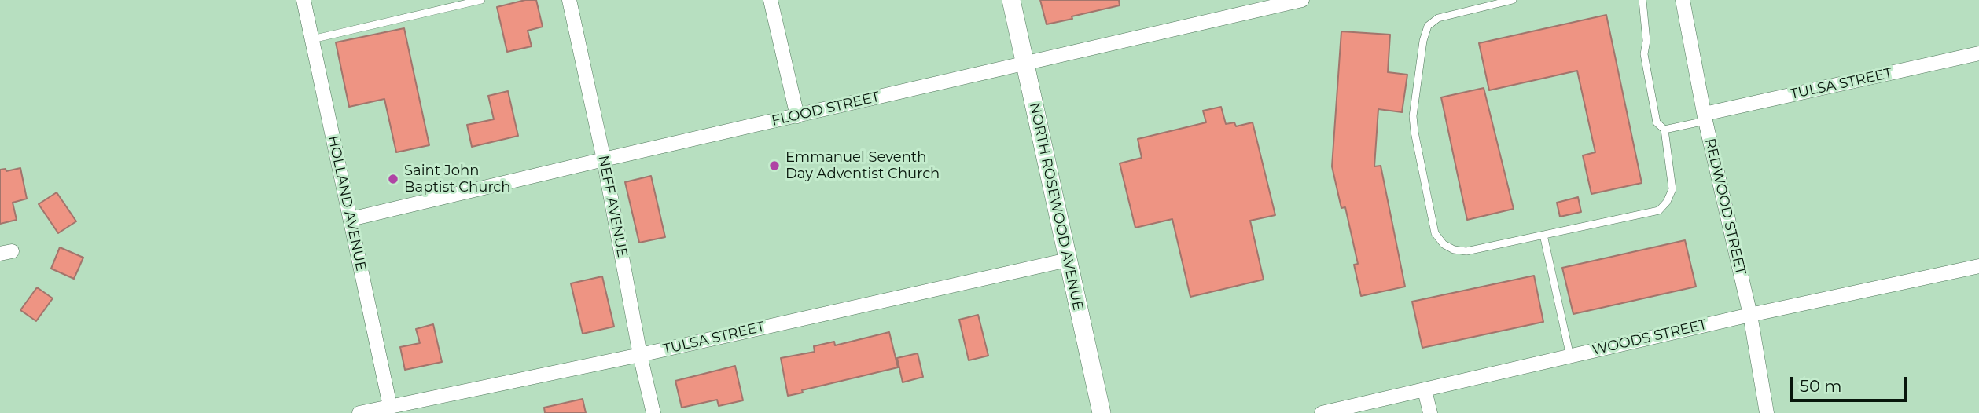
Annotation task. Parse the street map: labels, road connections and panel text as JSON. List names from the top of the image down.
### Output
{
  "streets": {
    "street": [
      "TULSA STREET",
      "FLOOD STREET",
      "HOLLAND AVENUE",
      "NEFF AVENUE",
      "NORTH ROSEWOOD AVENUE",
      "REDWOOD STREET",
      "WOODS STREET"
    ]
  },
  "crossings": [
    ["TULSA STREET", "HOLLAND AVENUE"],
    ["TULSA STREET", "NEFF AVENUE"],
    ["TULSA STREET", "NORTH ROSEWOOD AVENUE"],
    ["TULSA STREET", "REDWOOD STREET"],
    ["FLOOD STREET", "HOLLAND AVENUE"],
    ["FLOOD STREET", "NEFF AVENUE"],
    ["FLOOD STREET", "NORTH ROSEWOOD AVENUE"],
    ["REDWOOD STREET", "WOODS STREET"]
  ],
  "places": ["Emmanuel Seventh Day Adventist Church", "Saint John Baptist Church"],
  "scale_bar": "50 m"
}
